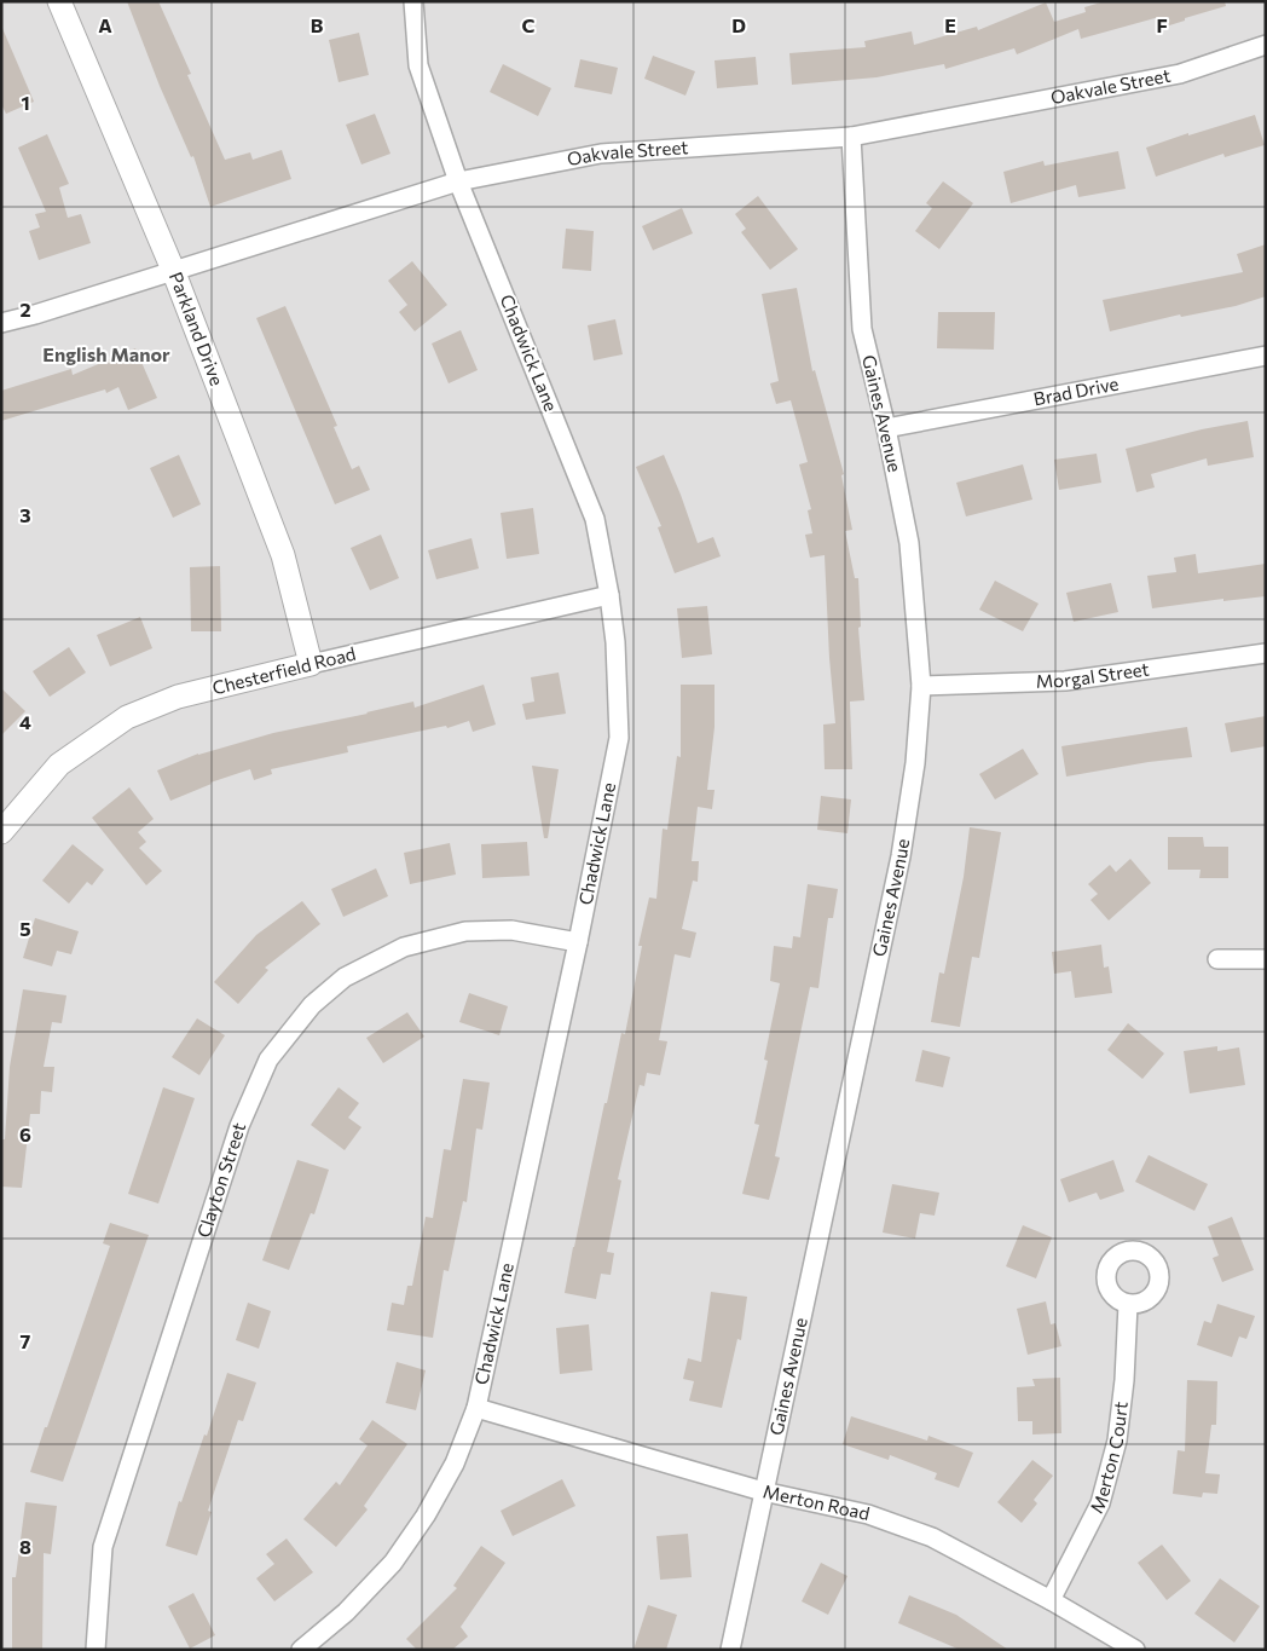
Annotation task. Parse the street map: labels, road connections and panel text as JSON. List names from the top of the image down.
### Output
{
  "streets": {
    "street": [
      "Oakvale Street",
      "Parkland Drive",
      "Chadwick Lane",
      "Brad Drive",
      "Gaines Avenue",
      "Chesterfield Road",
      "Morgal Street",
      "Clayton Street",
      "Merton Court",
      "Merton Road"
    ]
  },
  "crossings": [
    ["Oakvale Street", "Parkland Drive"],
    ["Oakvale Street", "Chadwick Lane"],
    ["Oakvale Street", "Gaines Avenue"],
    ["Parkland Drive", "Chesterfield Road"],
    ["Chadwick Lane", "Chesterfield Road"],
    ["Chadwick Lane", "Clayton Street"],
    ["Chadwick Lane", "Merton Road"],
    ["Brad Drive", "Gaines Avenue"],
    ["Gaines Avenue", "Morgal Street"],
    ["Gaines Avenue", "Merton Road"],
    ["Merton Court", "Merton Road"]
  ],
  "districts": ["English Manor"],
  "grid": {
    "columns": [
      "A",
      "B",
      "C",
      "D",
      "E",
      "F"
    ],
    "rows": [
      "1",
      "2",
      "3",
      "4",
      "5",
      "6",
      "7",
      "8"
    ]
  }
}
